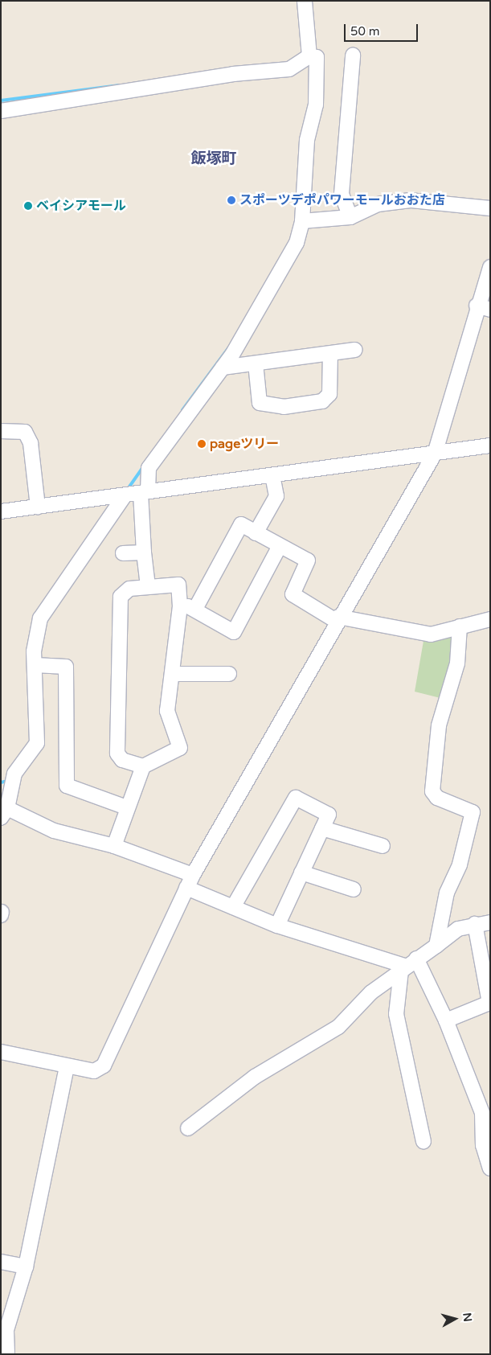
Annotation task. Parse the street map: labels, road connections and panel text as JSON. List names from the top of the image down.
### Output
{
  "districts": ["飯塚町"],
  "places": ["スポーツデポパワーモールおおた店", "ベイシアモール", "pageツリー"],
  "scale_bar": "50 m",
  "north": "right"
}
